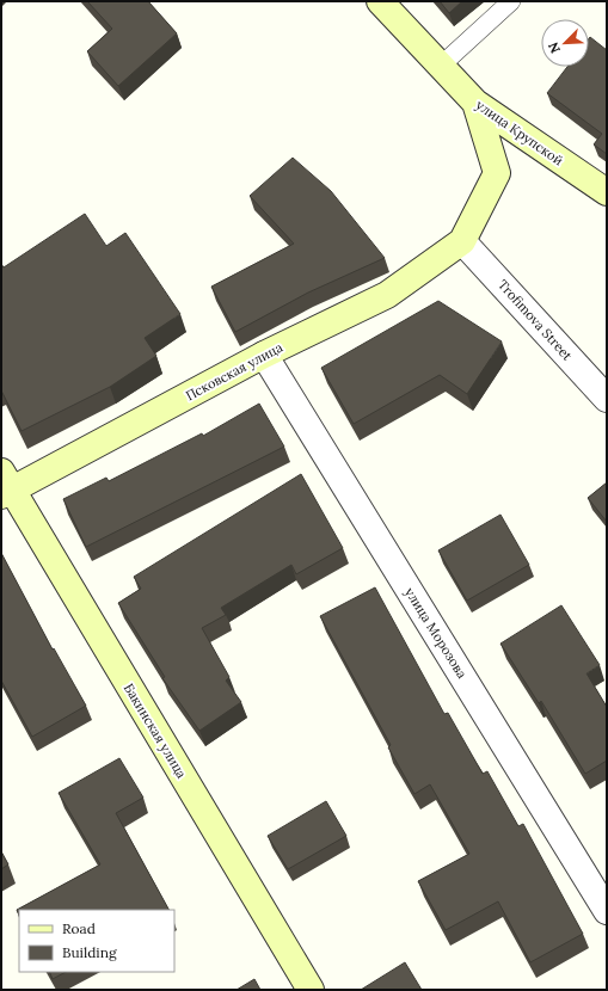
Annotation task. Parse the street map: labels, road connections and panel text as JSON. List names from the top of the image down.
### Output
{
  "streets": {
    "main road": ["улица Крупской", "Псковская улица", "Бакинская улица"],
    "street": ["Trofimova Street", "улица Морозова"]
  },
  "crossings": [
    ["Trofimova Street", "Псковская улица"],
    ["Псковская улица", "улица Морозова"],
    ["Псковская улица", "Бакинская улица"]
  ],
  "legend": ["Road", "Building"],
  "north": "bottom left"
}
